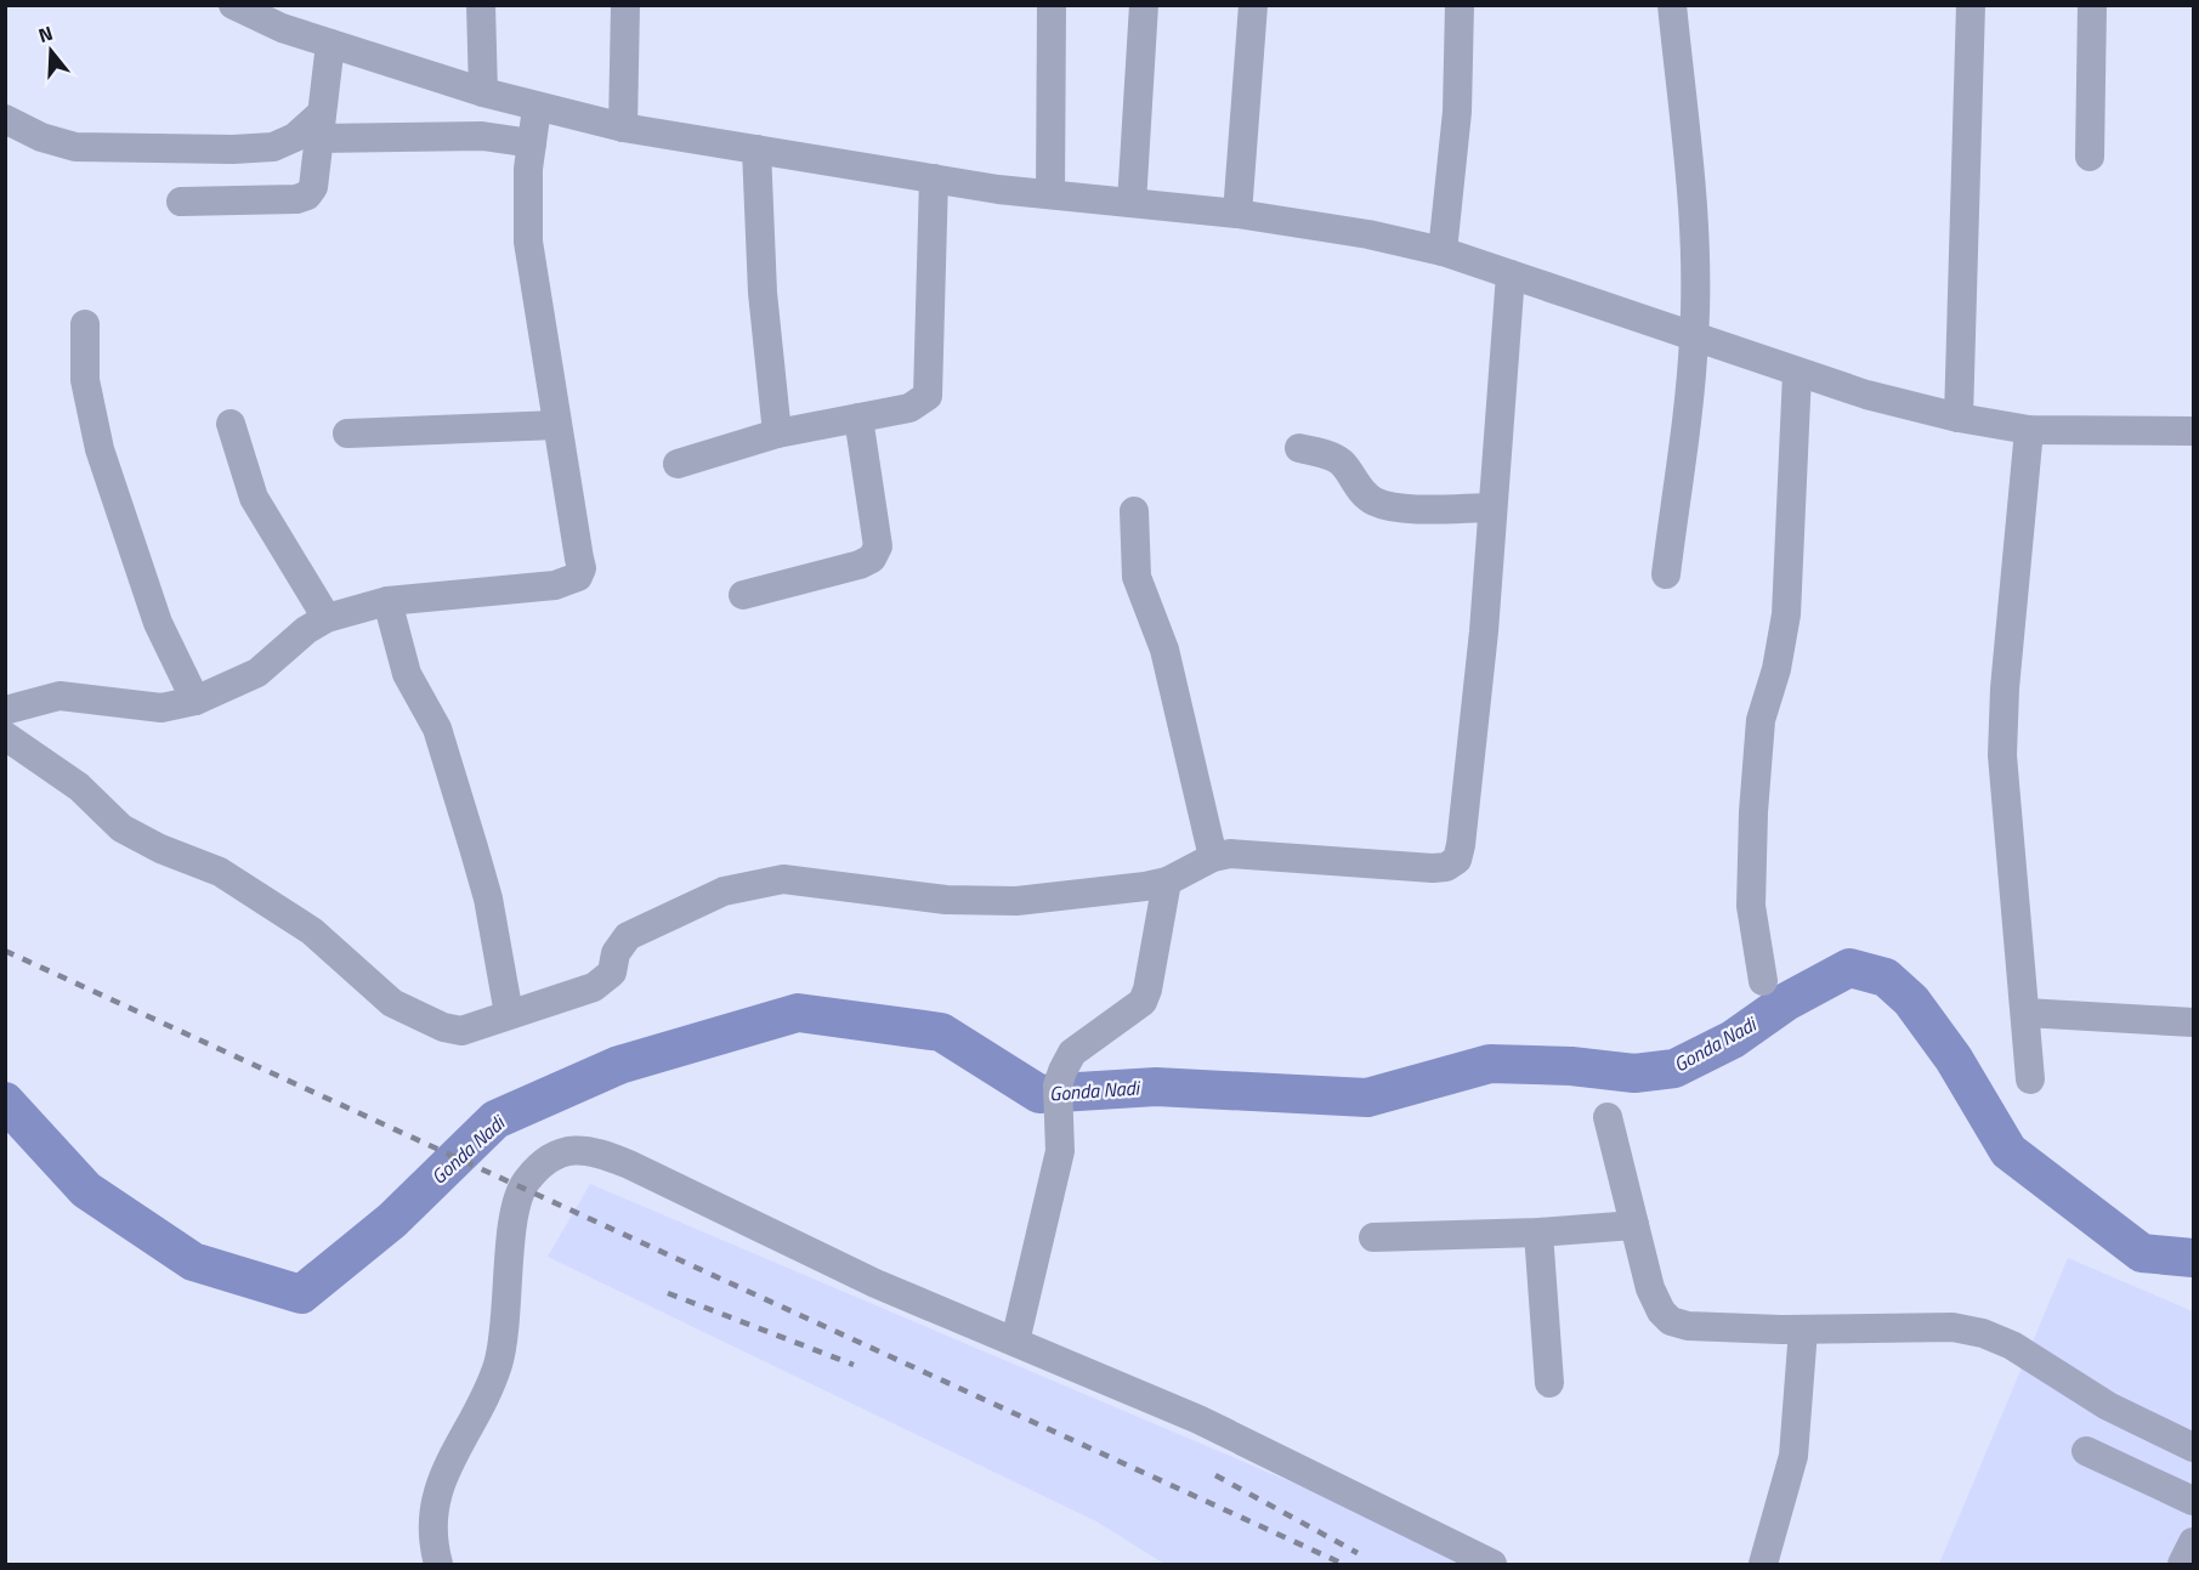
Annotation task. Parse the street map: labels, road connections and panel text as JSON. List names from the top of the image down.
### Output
{
  "water": ["Gonda Nadi"],
  "north": "top"
}
